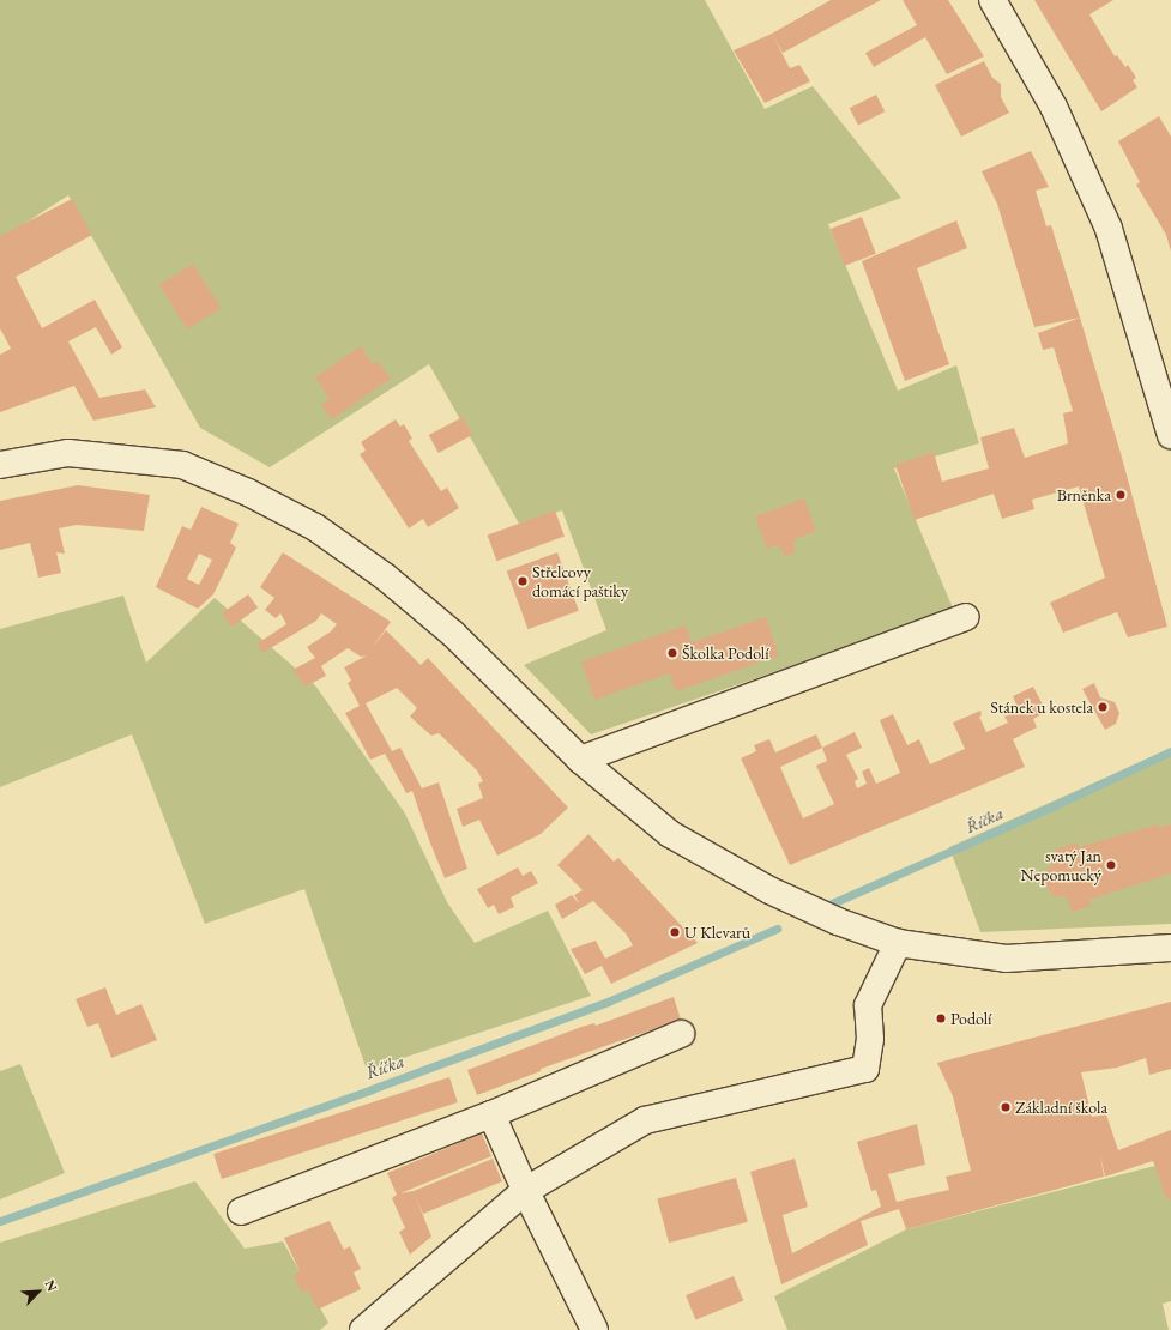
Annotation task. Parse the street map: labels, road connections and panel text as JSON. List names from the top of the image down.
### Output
{
  "water": ["Říčka"],
  "places": [
    "Brněnka",
    "Střelcovy domácí paštiky",
    "Školka Podolí",
    "Stánek u kostela",
    "svatý Jan Nepomucký",
    "U Klevarů",
    "Podolí",
    "Základní škola"
  ],
  "north": "top right"
}
